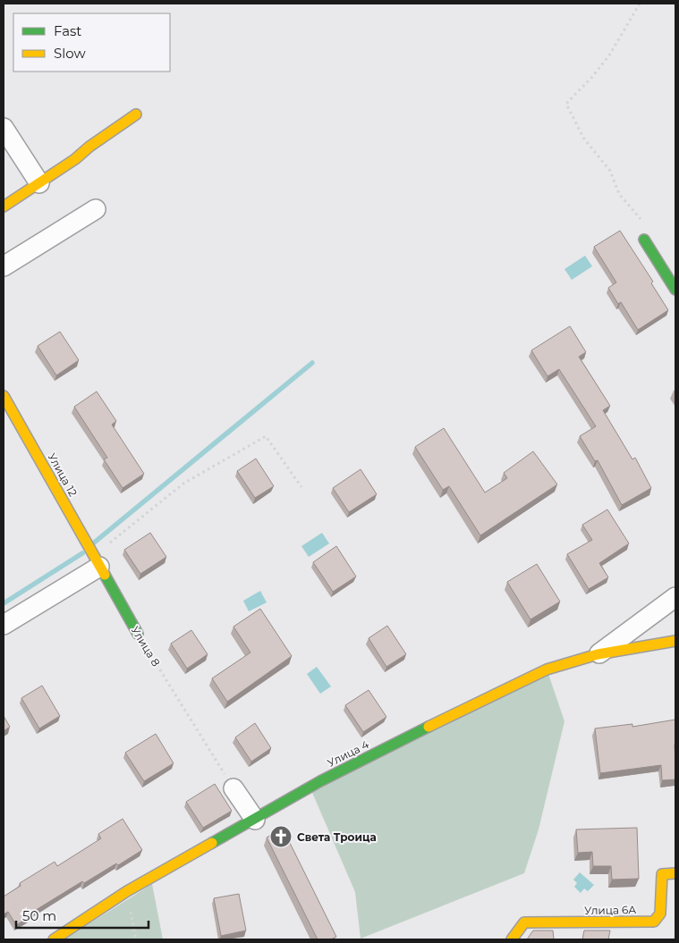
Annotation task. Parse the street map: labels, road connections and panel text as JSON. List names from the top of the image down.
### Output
{
  "streets": {
    "street": [
      "Улица 12",
      "Улица 8",
      "Улица 4",
      "Улица 6A"
    ]
  },
  "crossings": [
    ["Улица 12", "Улица 8"]
  ],
  "places": {
    "church": ["Света Троица"]
  },
  "legend": ["Fast", "Slow"],
  "scale_bar": "50 m"
}
